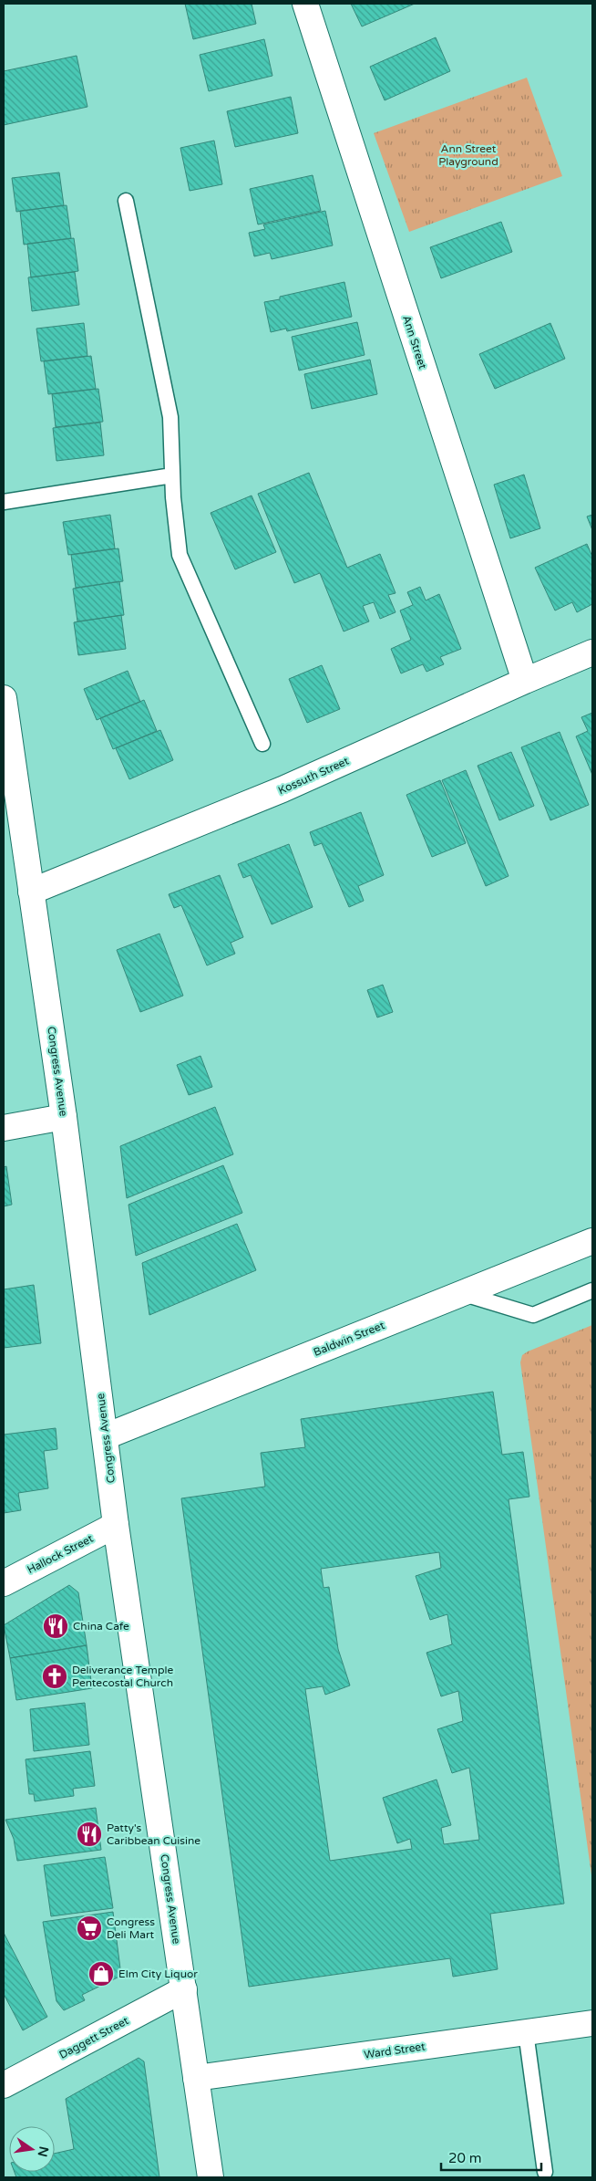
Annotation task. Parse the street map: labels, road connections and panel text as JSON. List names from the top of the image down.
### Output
{
  "streets": {
    "street": [
      "Ann Street",
      "Kossuth Street",
      "Congress Avenue",
      "Baldwin Street",
      "Hallock Street",
      "Daggett Street",
      "Ward Street"
    ]
  },
  "crossings": [
    ["Ann Street", "Kossuth Street"],
    ["Kossuth Street", "Congress Avenue"],
    ["Congress Avenue", "Baldwin Street"],
    ["Congress Avenue", "Hallock Street"],
    ["Congress Avenue", "Daggett Street"],
    ["Congress Avenue", "Ward Street"]
  ],
  "parks": ["Ann Street Playground"],
  "places": {
    "restaurant": ["China Cafe", "Patty's Caribbean Cuisine"],
    "church": ["Deliverance Temple Pentecostal Church"],
    "supermarket": ["Congress Deli Mart"],
    "shop": ["Elm City Liquor"]
  },
  "scale_bar": "20 m",
  "north": "right"
}
